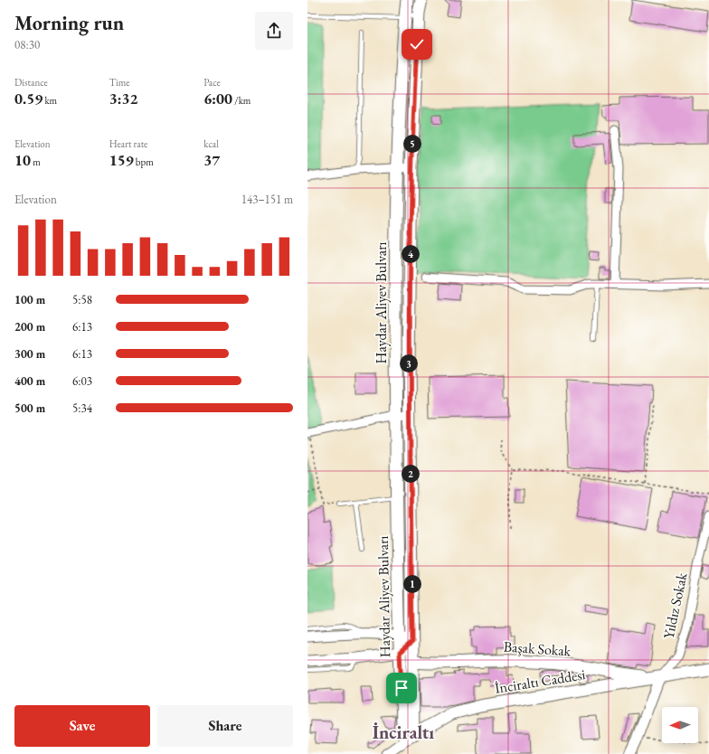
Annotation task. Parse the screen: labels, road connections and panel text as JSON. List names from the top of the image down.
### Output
{
  "streets": {
    "main road": ["Haydar Aliyev Bulvarı", "Başak Sokak", "İnciraltı Caddesi"],
    "street": ["Yıldız Sokak"]
  },
  "crossings": [
    ["Haydar Aliyev Bulvarı", "Başak Sokak"],
    ["Haydar Aliyev Bulvarı", "İnciraltı Caddesi"],
    ["Yıldız Sokak", "Başak Sokak"],
    ["Yıldız Sokak", "İnciraltı Caddesi"],
    ["Başak Sokak", "İnciraltı Caddesi"]
  ],
  "districts": ["İnciraltı"],
  "north": "left",
  "page": {
    "heading": ["Morning run", "08:30"],
    "stats": [
      ["Distance", "0.59 km"],
      ["Time", "3:32"],
      ["Pace", "6:00 /km"],
      ["Elevation", "10 m"],
      ["Heart rate", "159 bpm"],
      ["kcal", "37"]
    ],
    "pins": [
      "5",
      "4",
      "3",
      "2",
      "1"
    ],
    "chart": ["Elevation", "143–151 m"],
    "list": [
      {
        "name": "100 m",
        "note": "5:58"
      },
      {
        "name": "200 m",
        "note": "6:13"
      },
      {
        "name": "300 m",
        "note": "6:13"
      },
      {
        "name": "400 m",
        "note": "6:03"
      },
      {
        "name": "500 m",
        "note": "5:34"
      }
    ],
    "buttons": ["Save", "Share"]
  }
}
